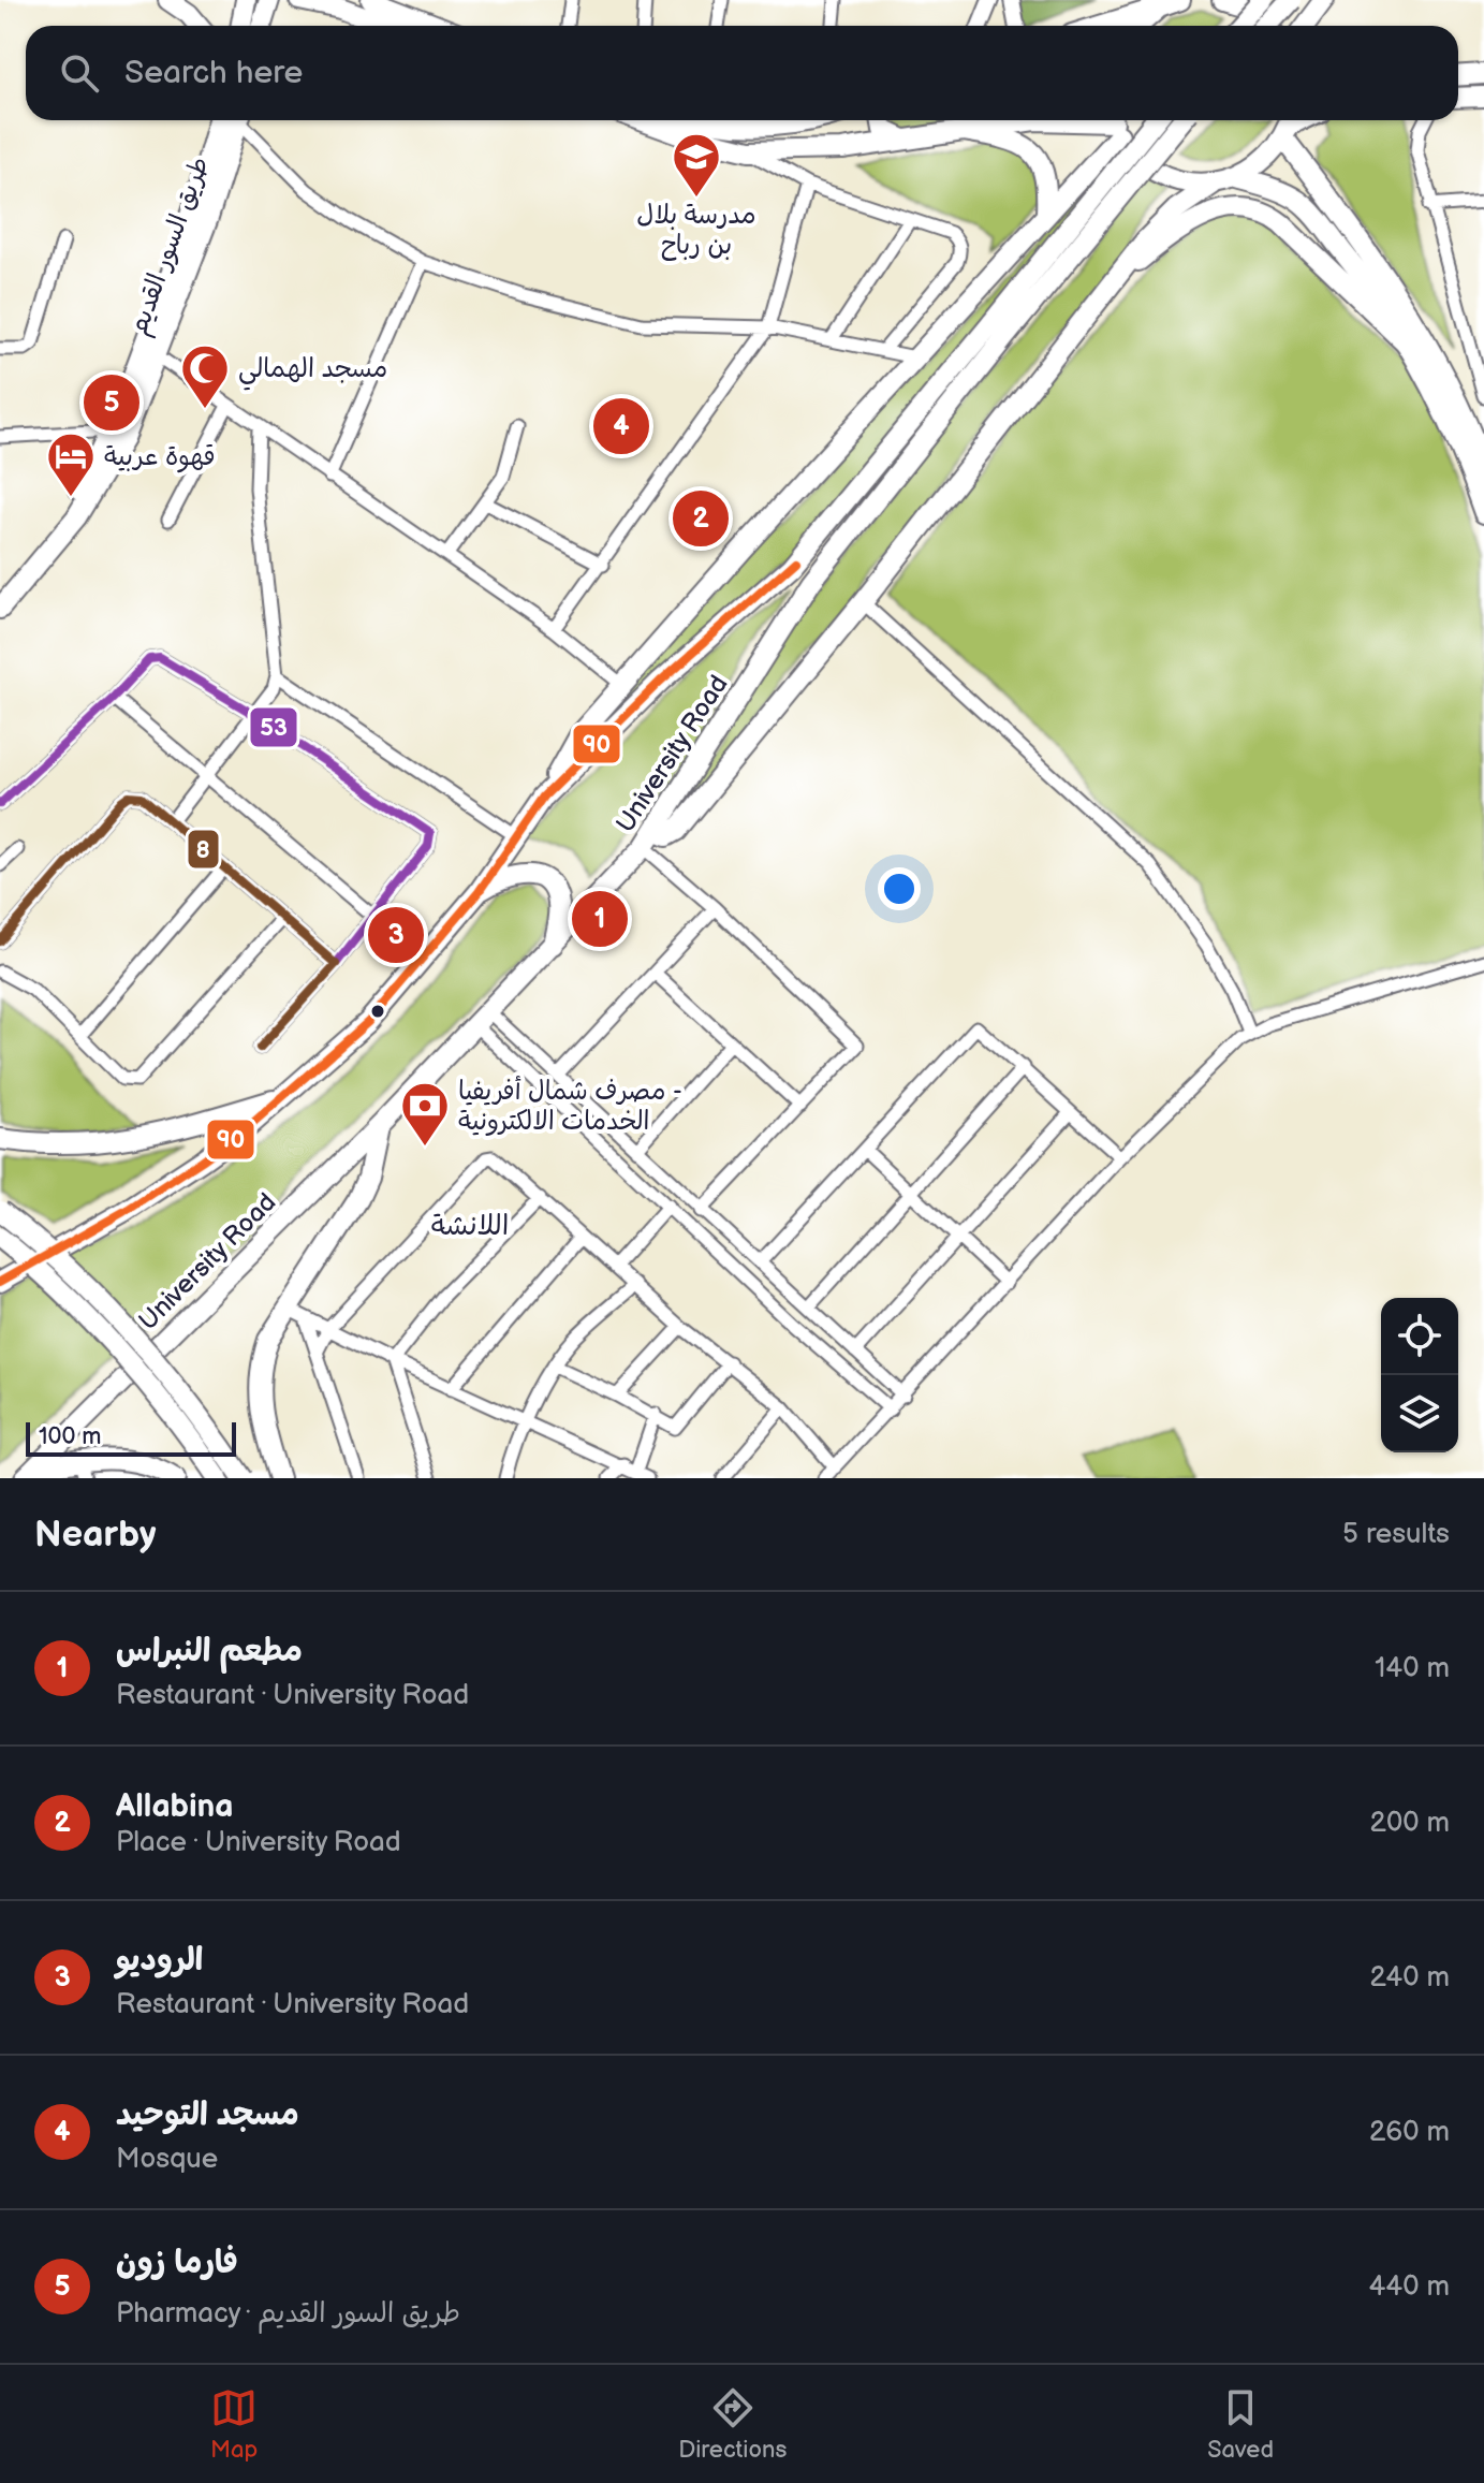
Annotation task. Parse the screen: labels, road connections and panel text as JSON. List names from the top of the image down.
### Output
{
  "streets": {
    "main road": ["طريق السور القديم", "University Road"]
  },
  "districts": ["اللانشة"],
  "places": {
    "school or university": ["مدرسة بلال بن رباح"],
    "mosque": ["مسجد الهمالي"],
    "hotel": ["قهوة عربية"],
    "bank": ["مصرف شمال أفريفيا - الخدمات الالكترونية"]
  },
  "lines": ["transit line 90", "transit line 53", "transit line 8"],
  "scale_bar": "100 m",
  "page": {
    "search": "Search here",
    "pins": [
      "5",
      "4",
      "2",
      "1",
      "3"
    ],
    "scale": "100 m",
    "heading": ["Nearby", "5 results"],
    "list": [
      {
        "mark": "1",
        "name": "مطعم النبراس",
        "note": "Restaurant · University Road",
        "value": "140 m"
      },
      {
        "mark": "2",
        "name": "Allabina",
        "note": "Place · University Road",
        "value": "200 m"
      },
      {
        "mark": "3",
        "name": "الروديو",
        "note": "Restaurant · University Road",
        "value": "240 m"
      },
      {
        "mark": "4",
        "name": "مسجد التوحيد",
        "note": "Mosque",
        "value": "260 m"
      },
      {
        "mark": "5",
        "name": "فارما زون",
        "note": "Pharmacy · طريق السور القديم",
        "value": "440 m"
      }
    ],
    "nav": ["Map", "Directions", "Saved"]
  }
}
